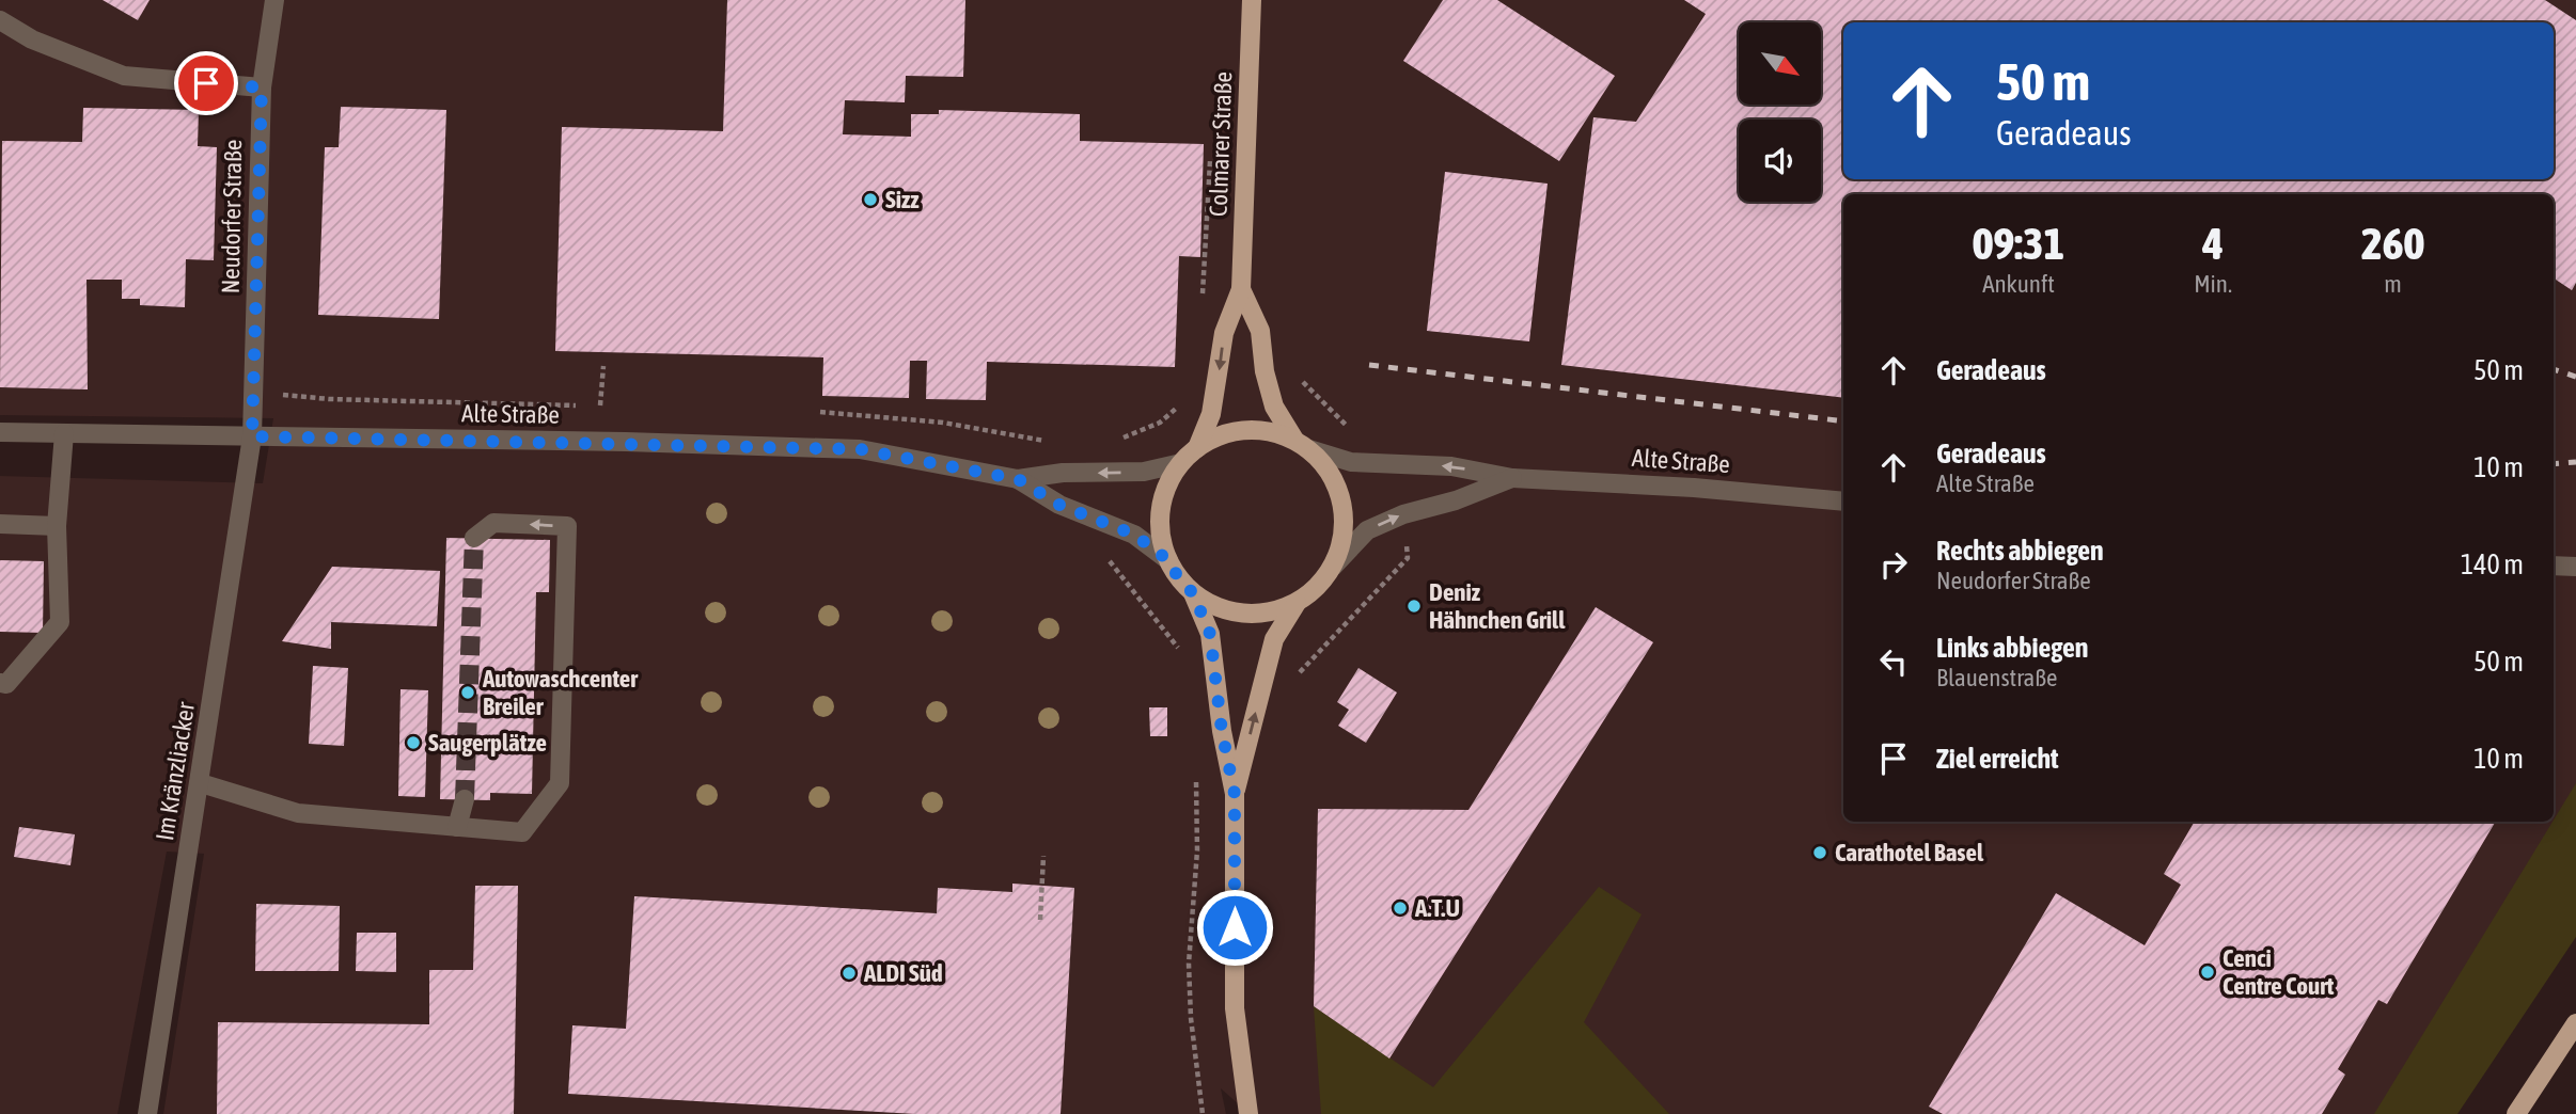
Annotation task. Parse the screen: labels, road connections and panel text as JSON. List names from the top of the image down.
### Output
{
  "streets": {
    "main road": ["Colmarer Straße"],
    "street": ["Neudorfer Straße", "Alte Straße", "Im Kränzliacker"]
  },
  "crossings": [
    ["Colmarer Straße", "Alte Straße"],
    ["Neudorfer Straße", "Alte Straße"],
    ["Neudorfer Straße", "Im Kränzliacker"],
    ["Alte Straße", "Im Kränzliacker"]
  ],
  "places": [
    "Sizz",
    "Deniz Hähnchen Grill",
    "Autowaschcenter Breiler",
    "Saugerplätze",
    "Carathotel Basel",
    "A.T.U",
    "Cenci Centre Court",
    "ALDI Süd"
  ],
  "north": "bottom right",
  "page": {
    "turn": ["50 m", "Geradeaus"],
    "eta": [
      "09:31",
      "Ankunft",
      "4",
      "Min.",
      "260",
      "m"
    ],
    "list": [
      {
        "name": "Geradeaus",
        "value": "50 m"
      },
      {
        "name": "Geradeaus",
        "note": "Alte Straße",
        "value": "10 m"
      },
      {
        "name": "Rechts abbiegen",
        "note": "Neudorfer Straße",
        "value": "140 m"
      },
      {
        "name": "Links abbiegen",
        "note": "Blauenstraße",
        "value": "50 m"
      },
      {
        "name": "Ziel erreicht",
        "value": "10 m"
      }
    ]
  }
}
